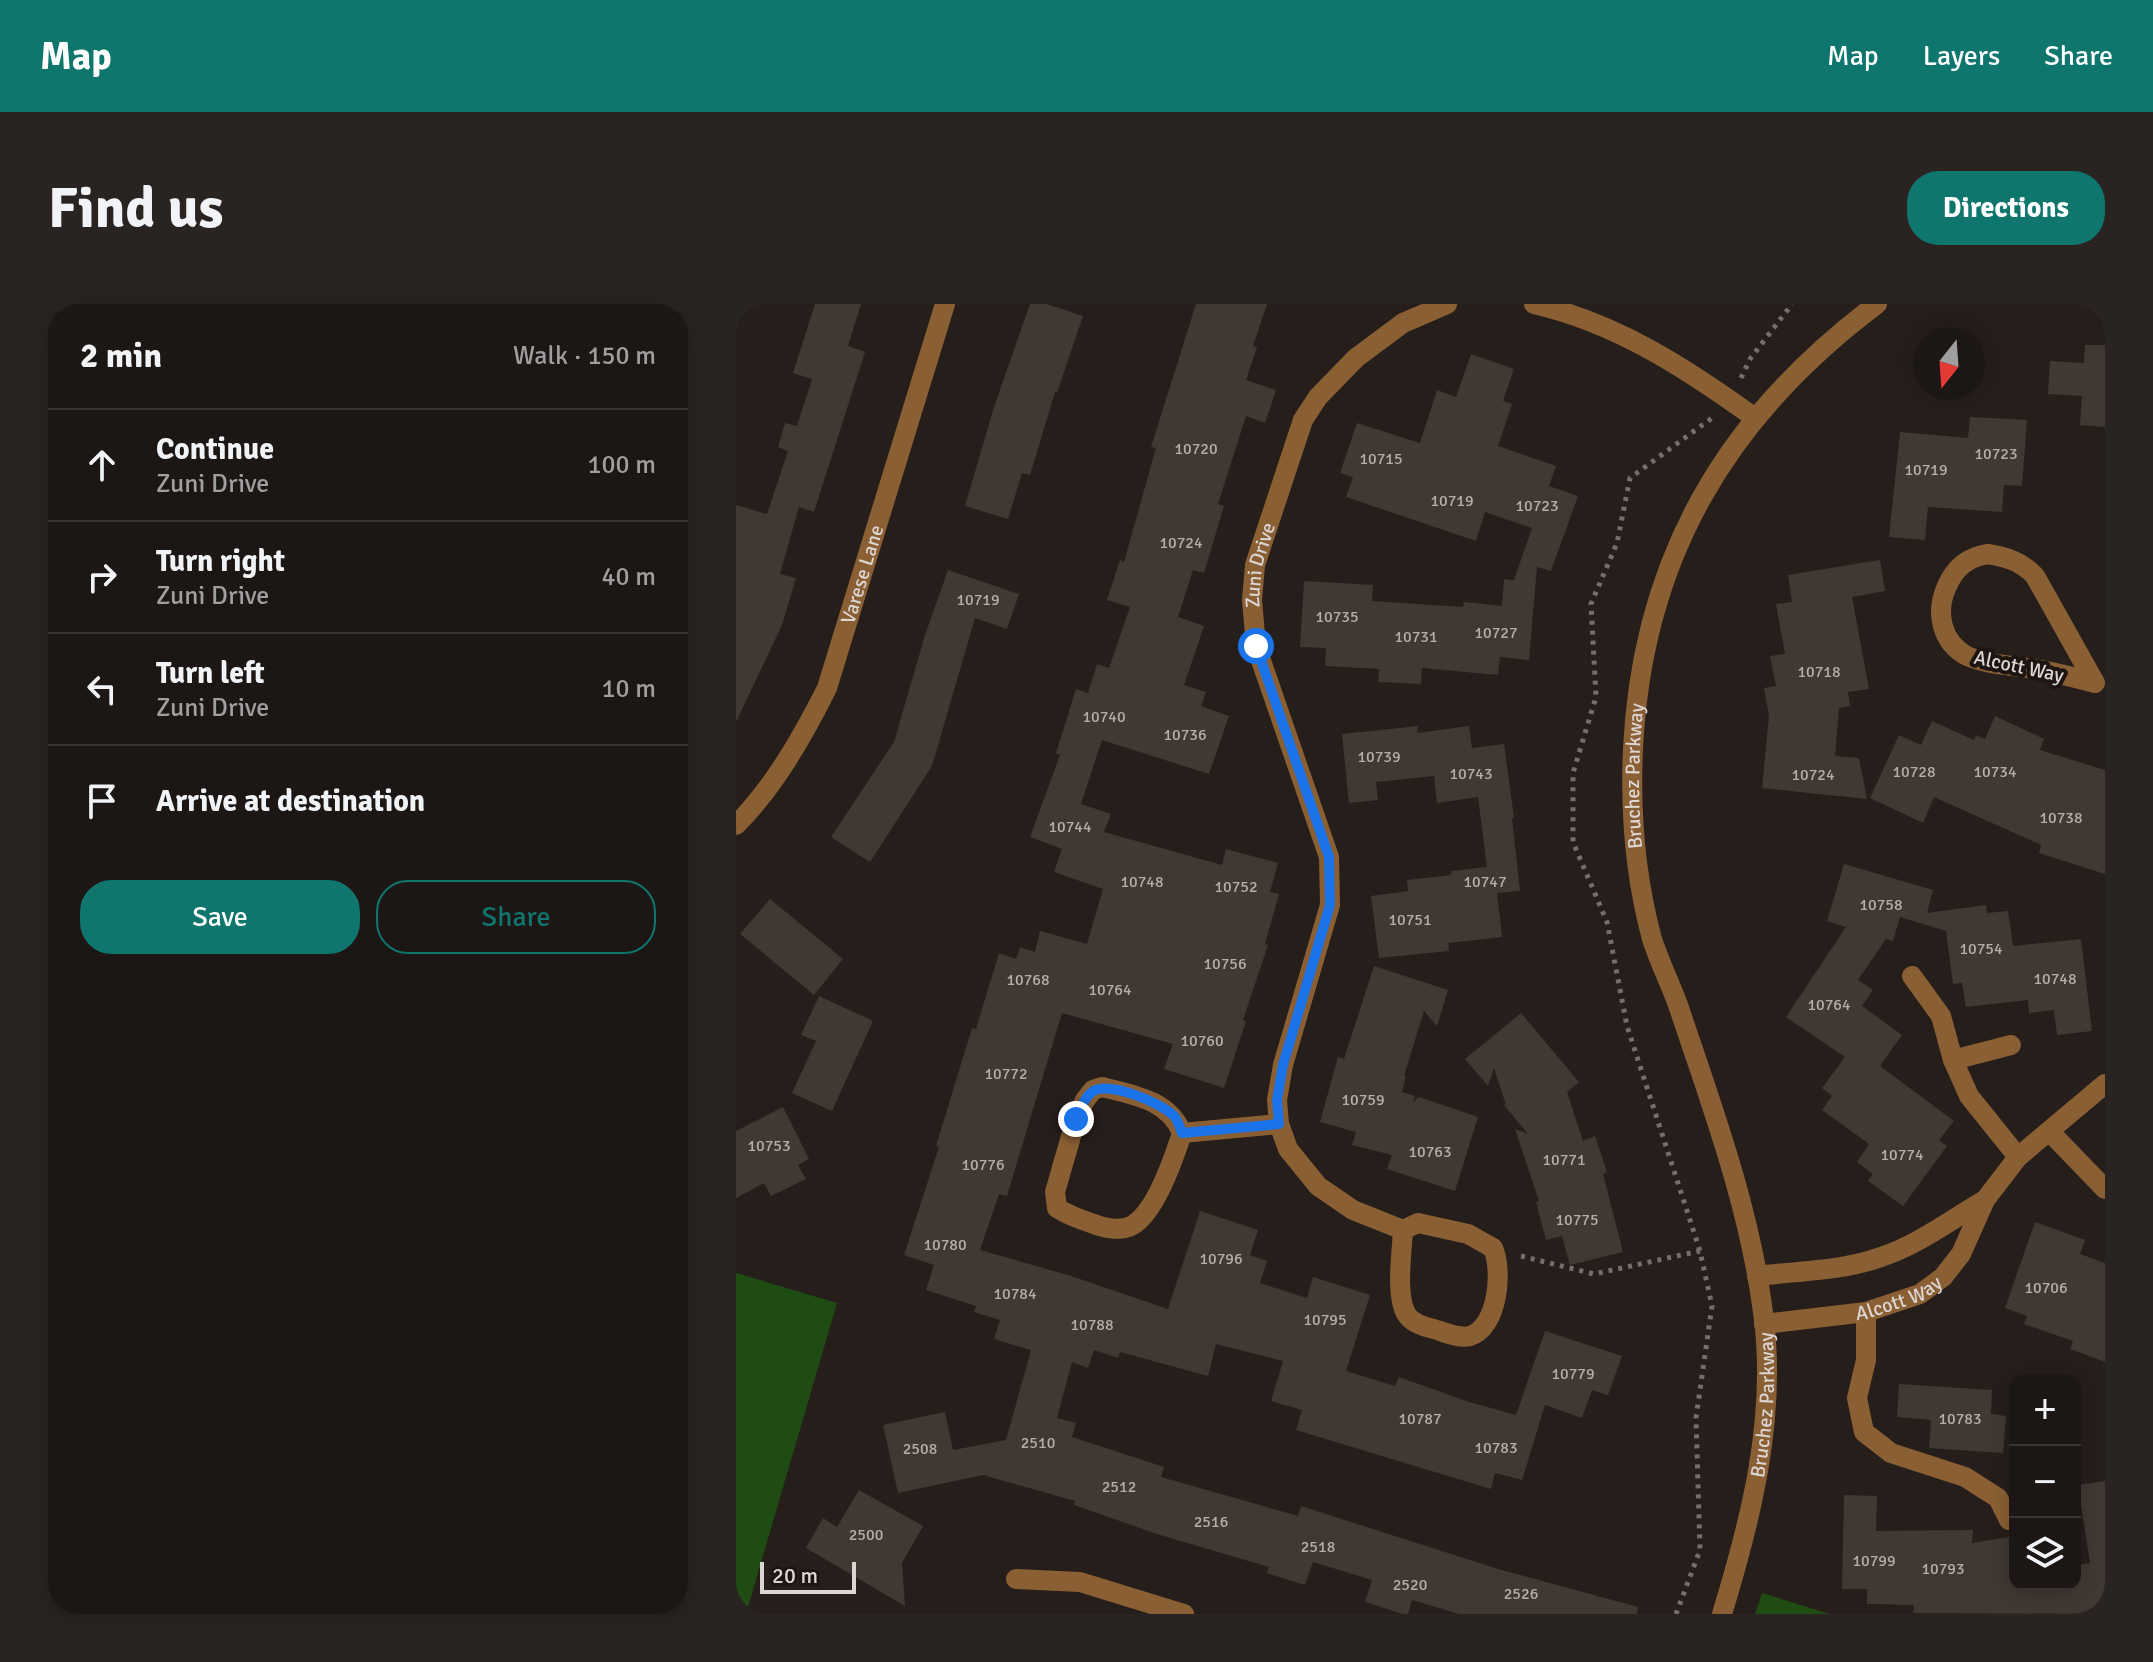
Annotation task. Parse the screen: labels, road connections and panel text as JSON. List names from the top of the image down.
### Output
{
  "streets": {
    "street": [
      "Zuni Drive",
      "Varese Lane",
      "Alcott Way",
      "Bruchez Parkway"
    ]
  },
  "crossings": [
    ["Alcott Way", "Bruchez Parkway"]
  ],
  "house_numbers": [
    "10720",
    "10723",
    "10715",
    "10719",
    "10719",
    "10723",
    "10724",
    "10719",
    "10735",
    "10727",
    "10731",
    "10718",
    "10740",
    "10736",
    "10739",
    "10728",
    "10734",
    "10743",
    "10724",
    "10738",
    "10744",
    "10748",
    "10747",
    "10752",
    "10758",
    "10751",
    "10754",
    "10756",
    "10748",
    "10768",
    "10764",
    "10764",
    "10760",
    "10772",
    "10759",
    "10753",
    "10763",
    "10774",
    "10771",
    "10776",
    "10775",
    "10780",
    "10796",
    "10706",
    "10784",
    "10795",
    "10788",
    "10779",
    "10787",
    "10783",
    "2510",
    "10783",
    "2508",
    "2512",
    "2516",
    "2500",
    "2518",
    "10799",
    "10793",
    "2520",
    "2526"
  ],
  "scale_bar": "20 m",
  "north": "bottom",
  "page": {
    "header": "Map",
    "nav": ["Map", "Layers", "Share"],
    "buttons": [
      "Directions",
      ["Save", "Share"]
    ],
    "title": "Find us",
    "heading": ["2 min", "Walk · 150 m"],
    "list": [
      ["Continue", "Zuni Drive", "100 m"],
      ["Turn right", "Zuni Drive", "40 m"],
      ["Turn left", "Zuni Drive", "10 m"],
      "Arrive at destination"
    ],
    "map_buttons": ["+", "−"],
    "scale": "20 m"
  }
}
